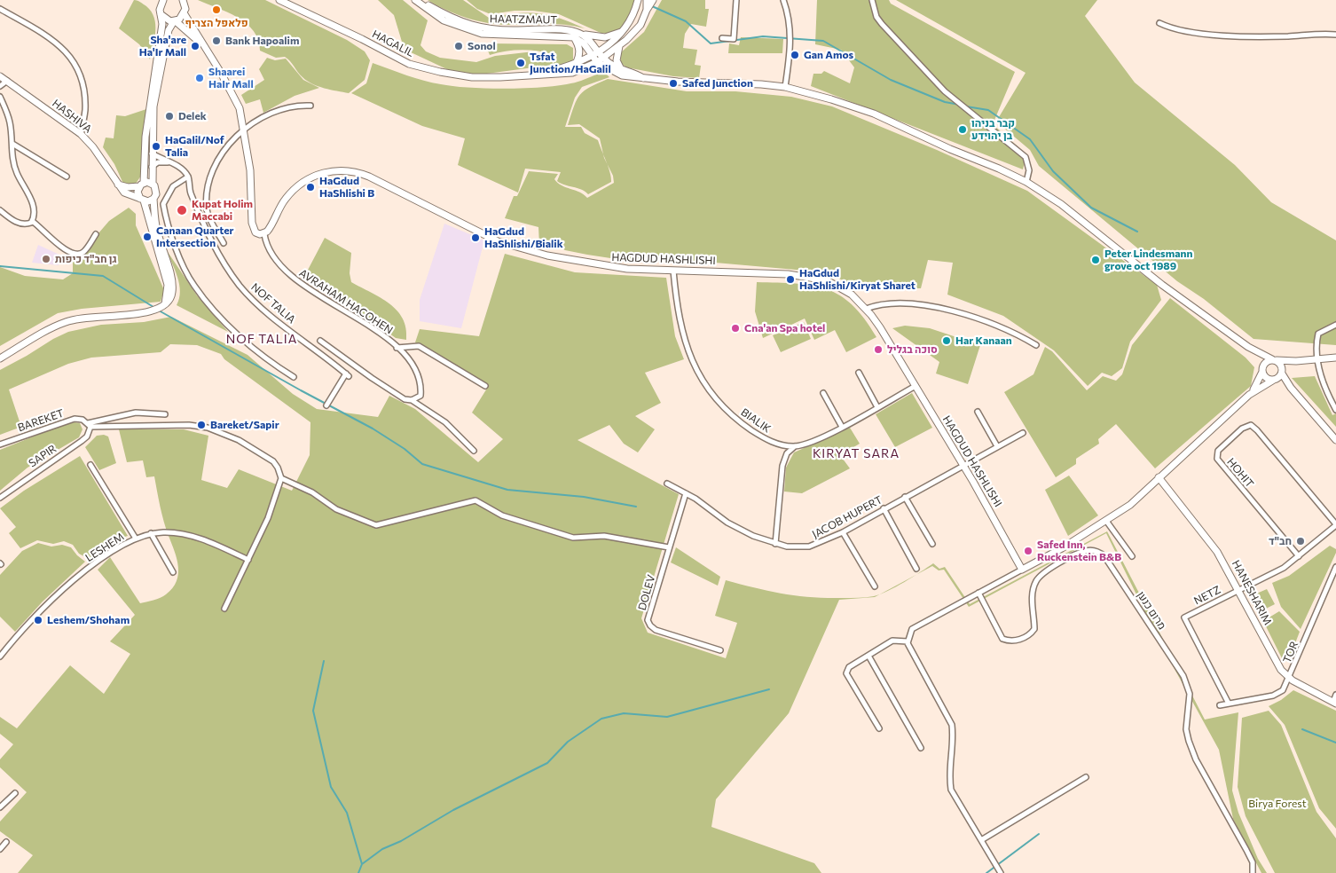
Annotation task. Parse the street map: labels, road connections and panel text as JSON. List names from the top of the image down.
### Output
{
  "streets": {
    "street": [
      "HAATZMAUT",
      "HAGALIL",
      "HASHIVA",
      "HAGDUD HASHLISHI",
      "AVRAHAM HACOHEN",
      "NOF TALIA",
      "BAREKET",
      "BIALIK",
      "SAPIR",
      "HOHIT",
      "JACOB HUPERT",
      "LESHEM",
      "DOLEV",
      "HANESHARIM",
      "NETZ",
      "מרום כנען",
      "TOR"
    ]
  },
  "crossings": [
    ["HAGDUD HASHLISHI", "AVRAHAM HACOHEN"],
    ["HAGDUD HASHLISHI", "BIALIK"],
    ["HAGDUD HASHLISHI", "JACOB HUPERT"],
    ["BAREKET", "SAPIR"],
    ["HOHIT", "NETZ"],
    ["JACOB HUPERT", "DOLEV"],
    ["HANESHARIM", "NETZ"],
    ["HANESHARIM", "TOR"],
    ["NETZ", "TOR"]
  ],
  "districts": ["NOF TALIA", "KIRYAT SARA"],
  "parks": ["Birya Forest"],
  "places": [
    "פלאפל הצריף",
    "Bank Hapoalim",
    "Sha'are Ha'Ir Mall",
    "Sonol",
    "Gan Amos",
    "Tsfat Junction/HaGalil",
    "Shaarei HaIr Mall",
    "Safed Junction",
    "Delek",
    "קבר בניהו בן יהוידע",
    "HaGalil/Nof Talia",
    "HaGdud HaShlishi B",
    "Kupat Holim Maccabi",
    "Canaan Quarter Intersection",
    "HaGdud HaShlishi/Bialik",
    "גן חב\"ד כיפות",
    "Peter Lindesmann grove oct 1989",
    "HaGdud HaShlishi/Kiryat Sharet",
    "Cna'an Spa hotel",
    "Har Kanaan",
    "סוכה בגליל",
    "Bareket/Sapir",
    "חב\"ד",
    "Safed Inn, Ruckenstein B&B",
    "Leshem/Shoham"
  ]
}
